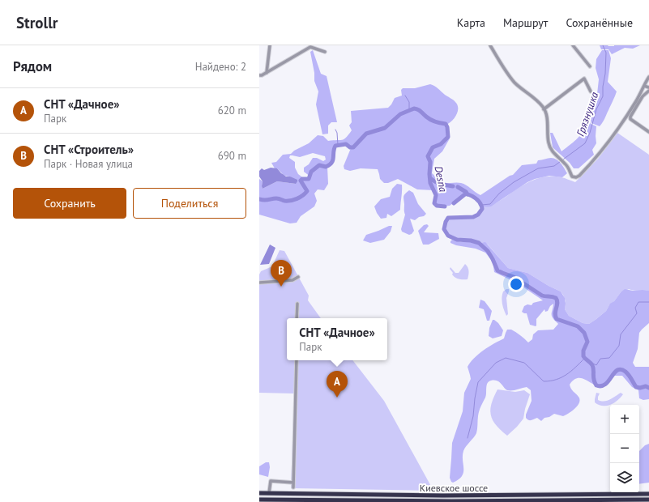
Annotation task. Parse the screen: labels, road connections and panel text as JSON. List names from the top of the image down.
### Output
{
  "streets": {
    "highway": ["Киевское шоссе"]
  },
  "water": ["Грязнушка", "Desna"],
  "page": {
    "header": "Strollr",
    "nav": ["Карта", "Маршрут", "Сохранённые"],
    "heading": ["Рядом", "Найдено: 2"],
    "list": [
      {
        "mark": "A",
        "name": "СНТ «Дачное»",
        "note": "Парк",
        "value": "620 m"
      },
      {
        "mark": "B",
        "name": "СНТ «Строитель»",
        "note": "Парк · Новая улица",
        "value": "690 m"
      }
    ],
    "buttons": ["Сохранить", "Поделиться"],
    "pins": ["B", "A"],
    "popup": ["СНТ «Дачное»", "Парк"],
    "map_buttons": ["+", "−"]
  }
}
